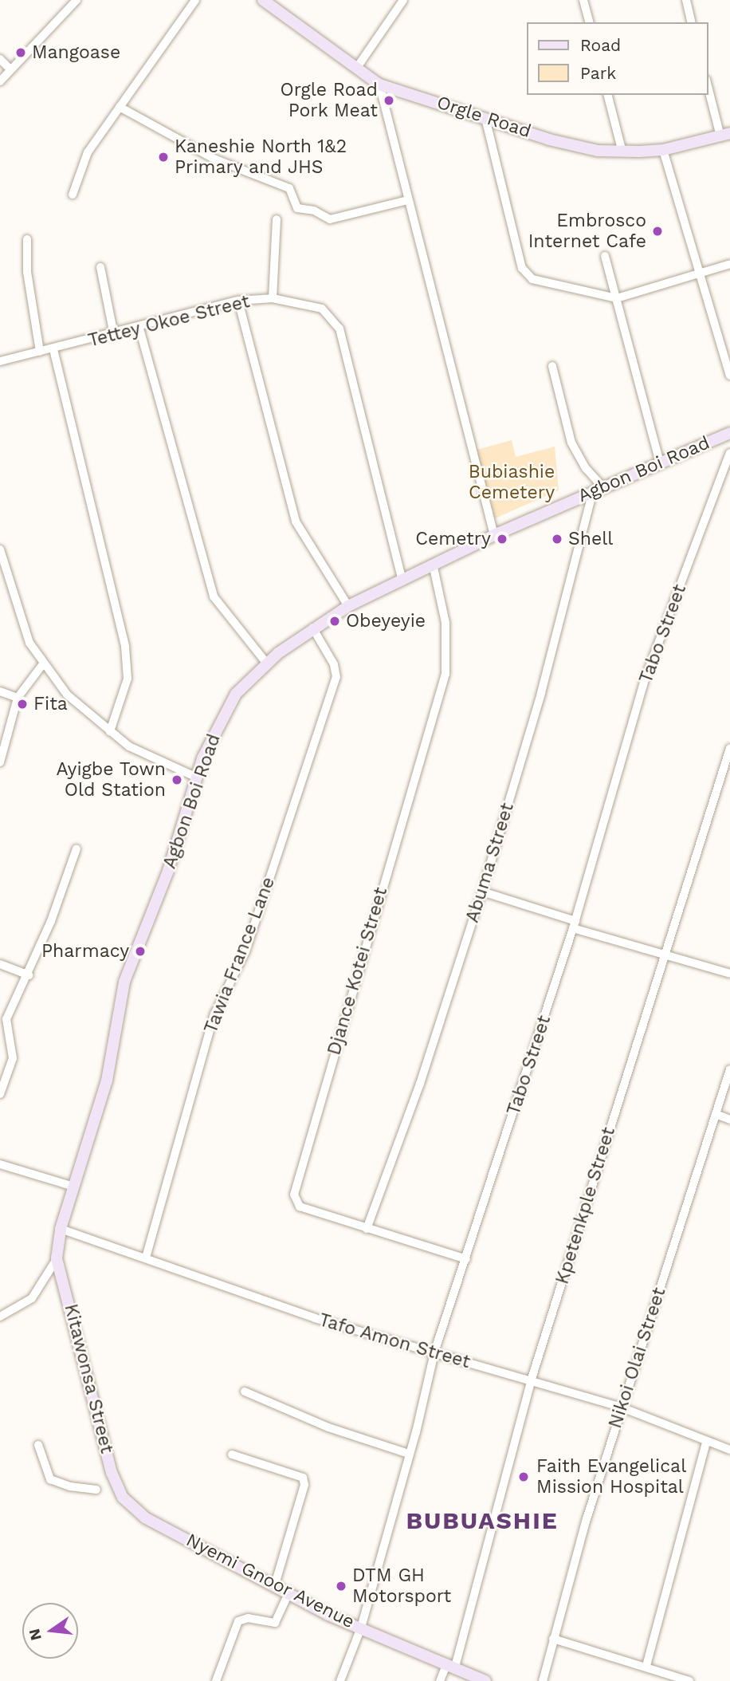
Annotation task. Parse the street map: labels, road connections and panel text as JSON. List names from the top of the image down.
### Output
{
  "streets": {
    "street": [
      "Orgle Road",
      "Tettey Okoe Street",
      "Agbon Boi Road",
      "Tabo Street",
      "Abuma Street",
      "Tawia France Lane",
      "Djance Kotei Street",
      "Kpetenkple Street",
      "Tafo Amon Street",
      "Nikoi Olai Street",
      "Kitawonsa Street",
      "Nyemi Gnoor Avenue"
    ]
  },
  "crossings": [
    ["Tettey Okoe Street", "Agbon Boi Road"],
    ["Agbon Boi Road", "Abuma Street"],
    ["Agbon Boi Road", "Tawia France Lane"],
    ["Agbon Boi Road", "Djance Kotei Street"],
    ["Agbon Boi Road", "Tafo Amon Street"],
    ["Agbon Boi Road", "Kitawonsa Street"],
    ["Tabo Street", "Djance Kotei Street"],
    ["Tabo Street", "Tafo Amon Street"],
    ["Tabo Street", "Nyemi Gnoor Avenue"],
    ["Abuma Street", "Djance Kotei Street"],
    ["Tawia France Lane", "Tafo Amon Street"],
    ["Kpetenkple Street", "Tafo Amon Street"],
    ["Kpetenkple Street", "Nyemi Gnoor Avenue"],
    ["Tafo Amon Street", "Nikoi Olai Street"],
    ["Kitawonsa Street", "Nyemi Gnoor Avenue"]
  ],
  "districts": ["BUBUASHIE"],
  "parks": ["Bubiashie Cemetery"],
  "places": [
    "Mangoase",
    "Orgle Road Pork Meat",
    "Kaneshie North 1&2 Primary and JHS",
    "Embrosco Internet Cafe",
    "Cemetry",
    "Shell",
    "Obeyeyie",
    "Fita",
    "Ayigbe Town Old Station",
    "Pharmacy",
    "Faith Evangelical Mission Hospital",
    "DTM GH Motorsport"
  ],
  "legend": ["Road", "Park"],
  "north": "left"
}
